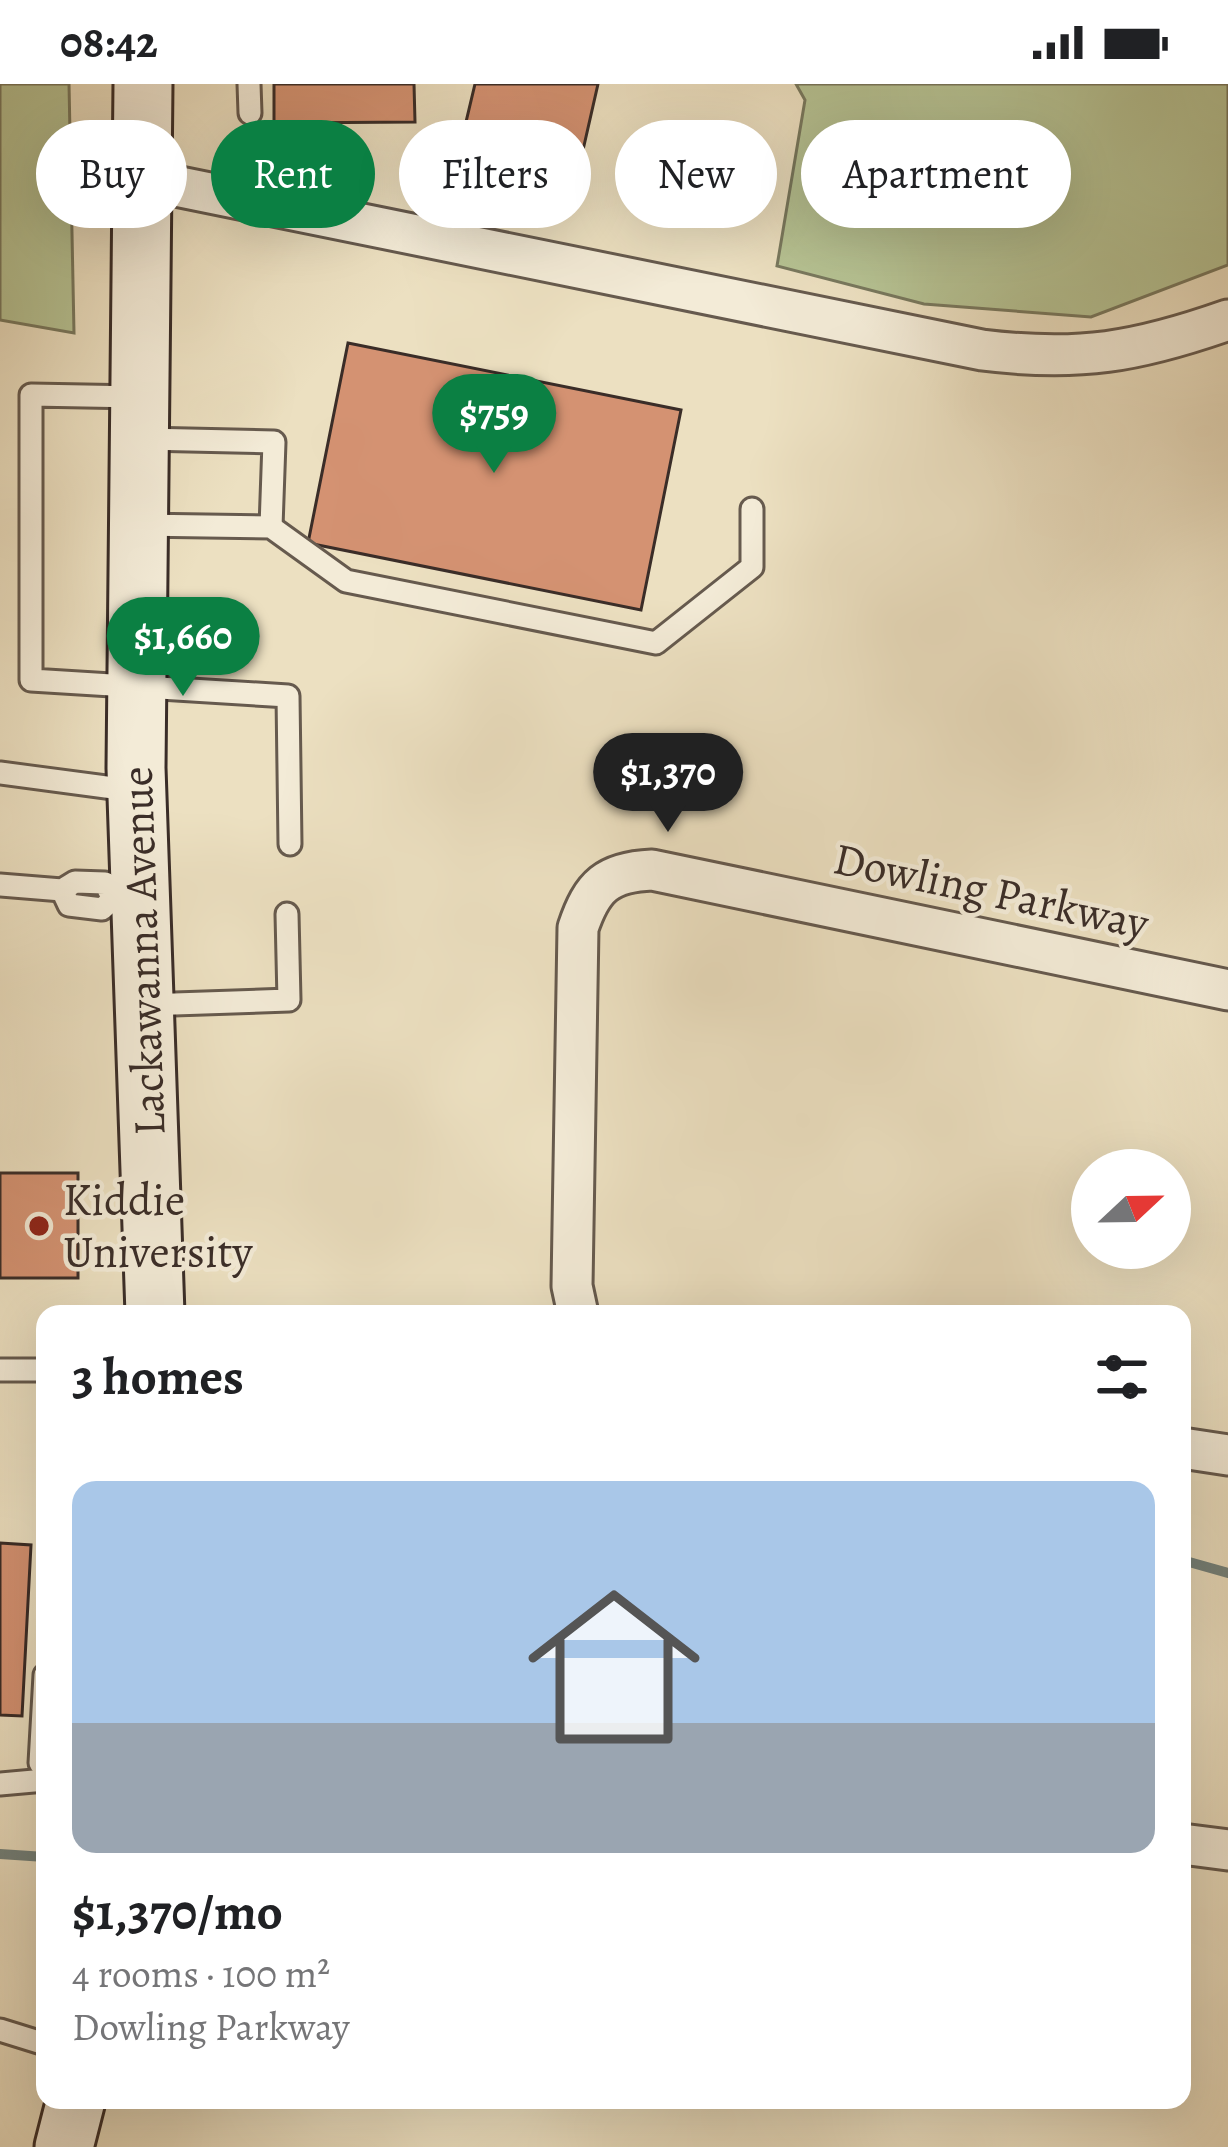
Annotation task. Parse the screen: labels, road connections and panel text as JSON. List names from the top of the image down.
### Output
{
  "streets": {
    "street": ["Dowling Parkway", "Lackawanna Avenue"]
  },
  "places": ["Kiddie University"],
  "north": "right",
  "page": {
    "status": "08:42",
    "chip": [
      "Buy",
      "Rent",
      "Filters",
      "New",
      "Apartment"
    ],
    "price": ["$759", "$1,660", "$1,370"],
    "heading": "3 homes",
    "list": [
      {
        "name": "$1,370/mo",
        "note": "4 rooms · 100 m² · Dowling Parkway"
      }
    ]
  }
}
